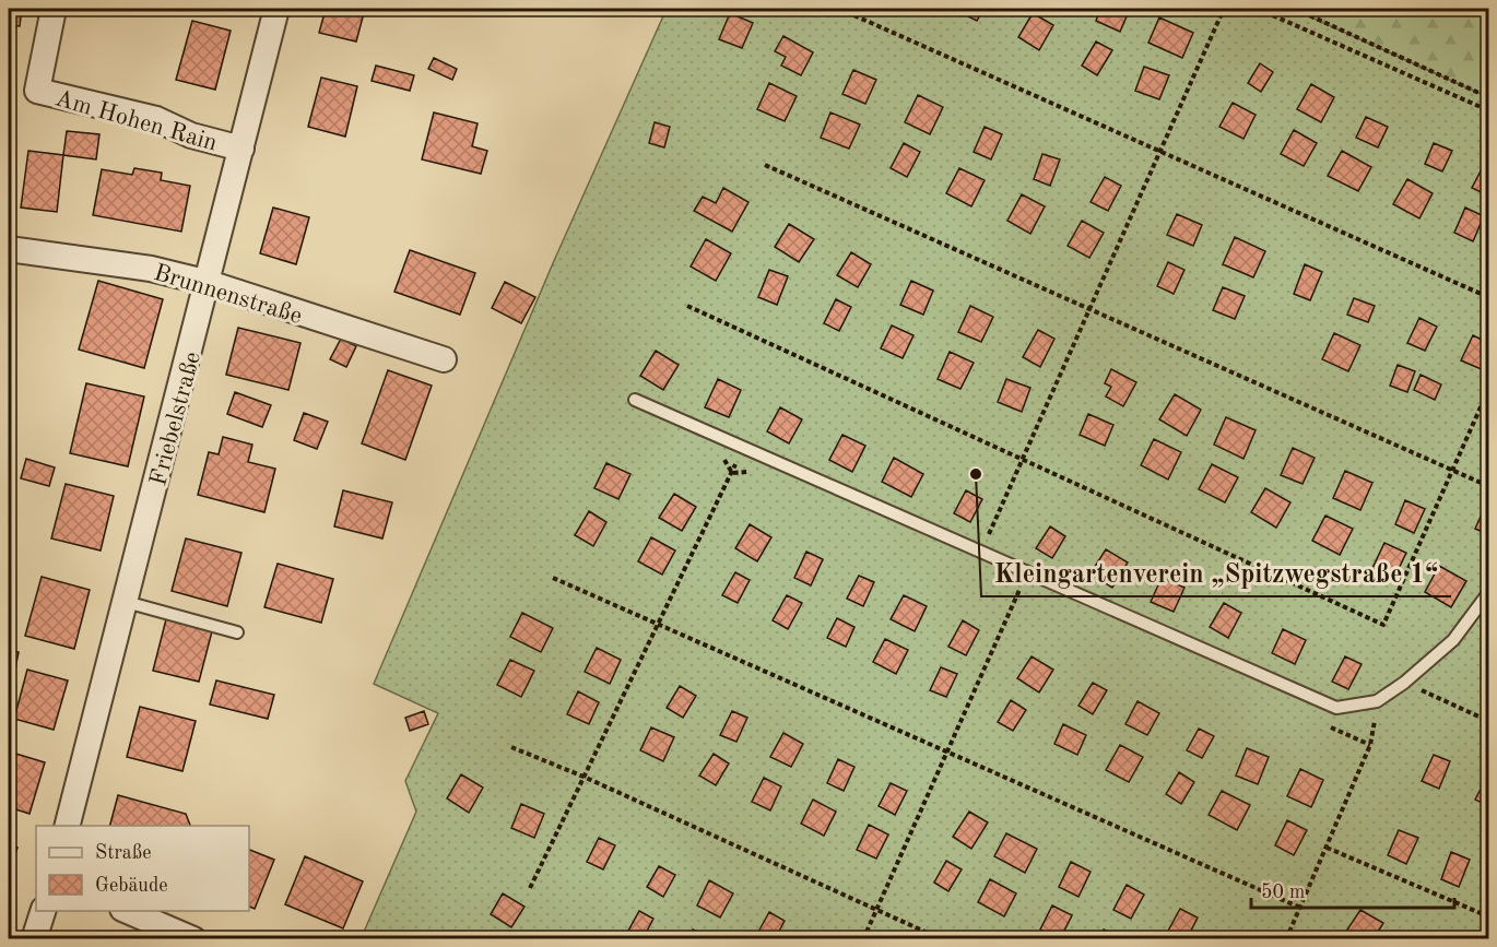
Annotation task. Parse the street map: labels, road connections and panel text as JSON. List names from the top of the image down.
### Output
{
  "streets": {
    "street": ["Am Hohen Rain", "Brunnenstraße", "Friebelstraße"]
  },
  "crossings": [
    ["Am Hohen Rain", "Friebelstraße"],
    ["Brunnenstraße", "Friebelstraße"]
  ],
  "places": ["Kleingartenverein „Spitzwegstraße 1“"],
  "legend": ["Straße", "Gebäude"],
  "scale_bar": "50 m"
}
